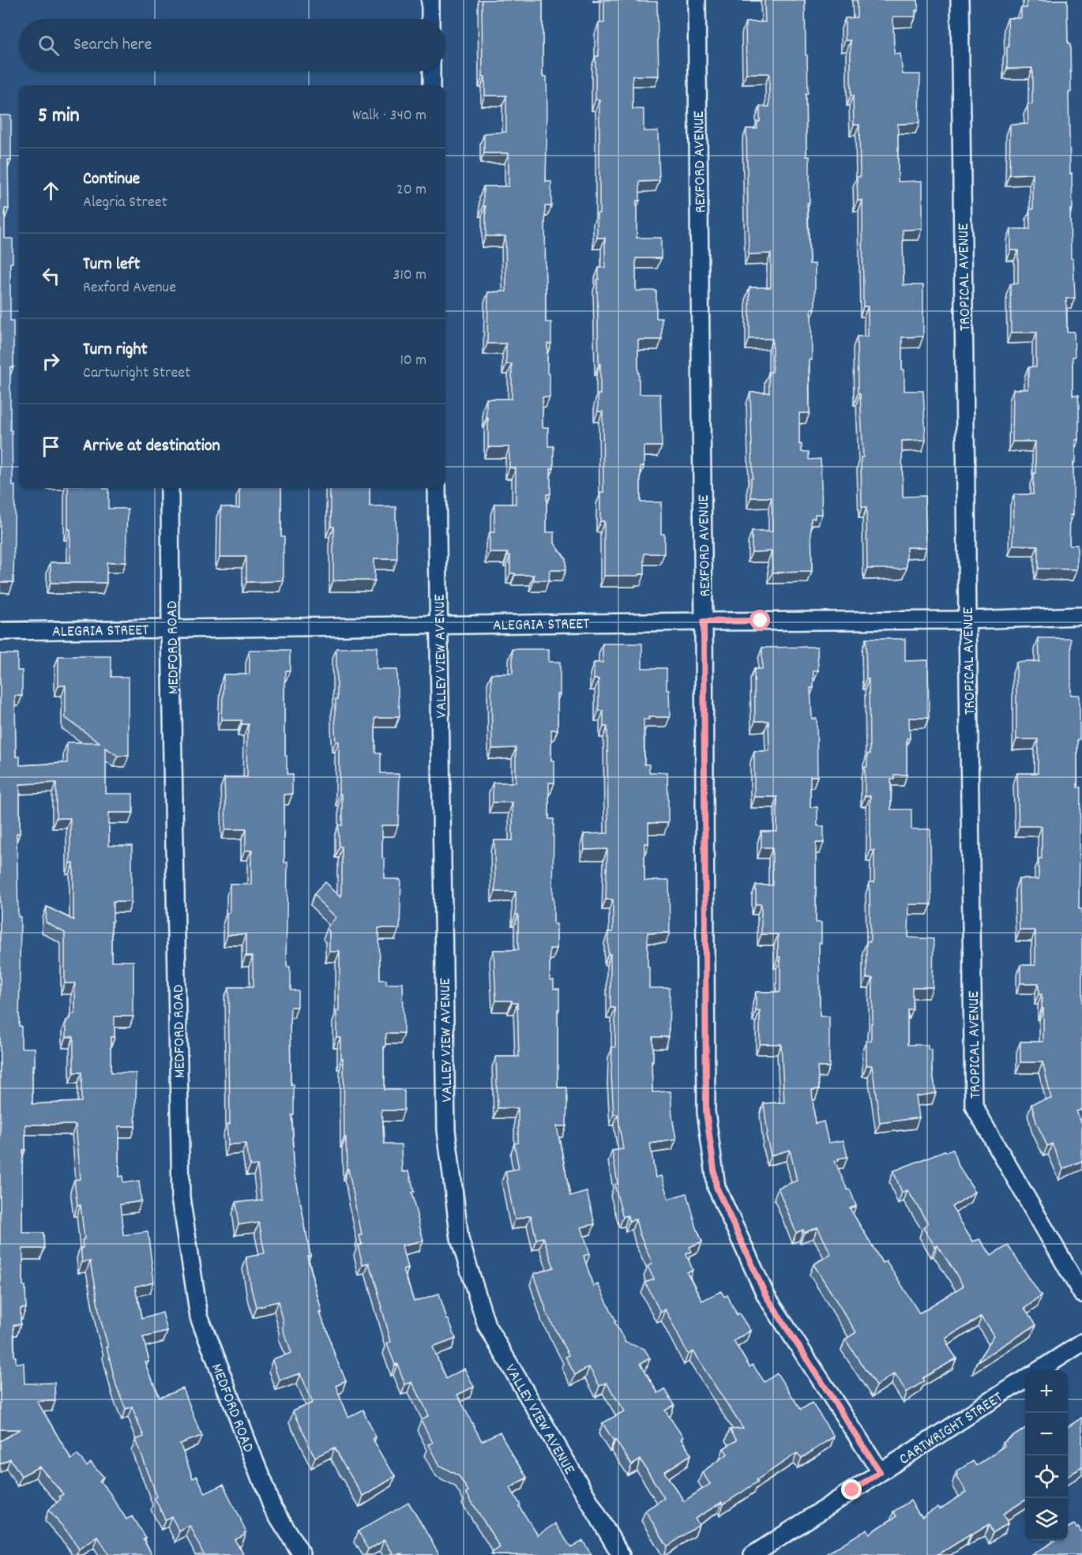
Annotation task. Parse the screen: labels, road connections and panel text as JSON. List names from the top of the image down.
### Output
{
  "streets": {
    "street": [
      "REXFORD AVENUE",
      "TROPICAL AVENUE",
      "ALEGRIA STREET",
      "MEDFORD ROAD",
      "VALLEY VIEW AVENUE",
      "CARTWRIGHT STREET"
    ]
  },
  "crossings": [
    ["REXFORD AVENUE", "ALEGRIA STREET"],
    ["REXFORD AVENUE", "CARTWRIGHT STREET"],
    ["TROPICAL AVENUE", "ALEGRIA STREET"],
    ["ALEGRIA STREET", "MEDFORD ROAD"],
    ["ALEGRIA STREET", "VALLEY VIEW AVENUE"]
  ],
  "page": {
    "search": "Search here",
    "heading": ["5 min", "Walk · 340 m"],
    "list": [
      ["Continue", "Alegria Street", "20 m"],
      ["Turn left", "Rexford Avenue", "310 m"],
      ["Turn right", "Cartwright Street", "10 m"],
      "Arrive at destination"
    ],
    "map_buttons": ["+", "−"]
  }
}
